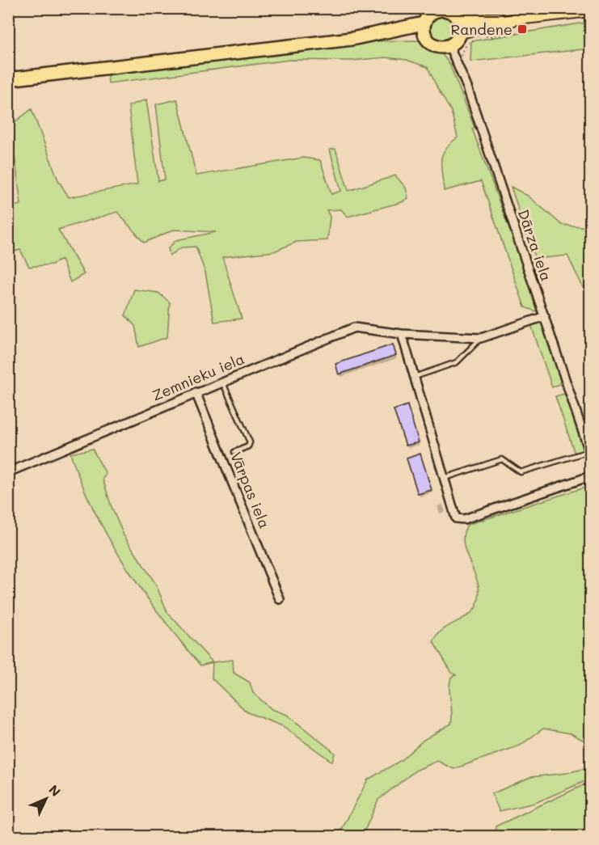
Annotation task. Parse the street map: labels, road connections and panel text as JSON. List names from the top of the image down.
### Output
{
  "streets": {
    "street": ["Dārza iela", "Zemnieku iela", "Vārpas iela"]
  },
  "crossings": [
    ["Zemnieku iela", "Vārpas iela"]
  ],
  "places": {
    "transit": ["Randene"]
  },
  "north": "top right"
}
